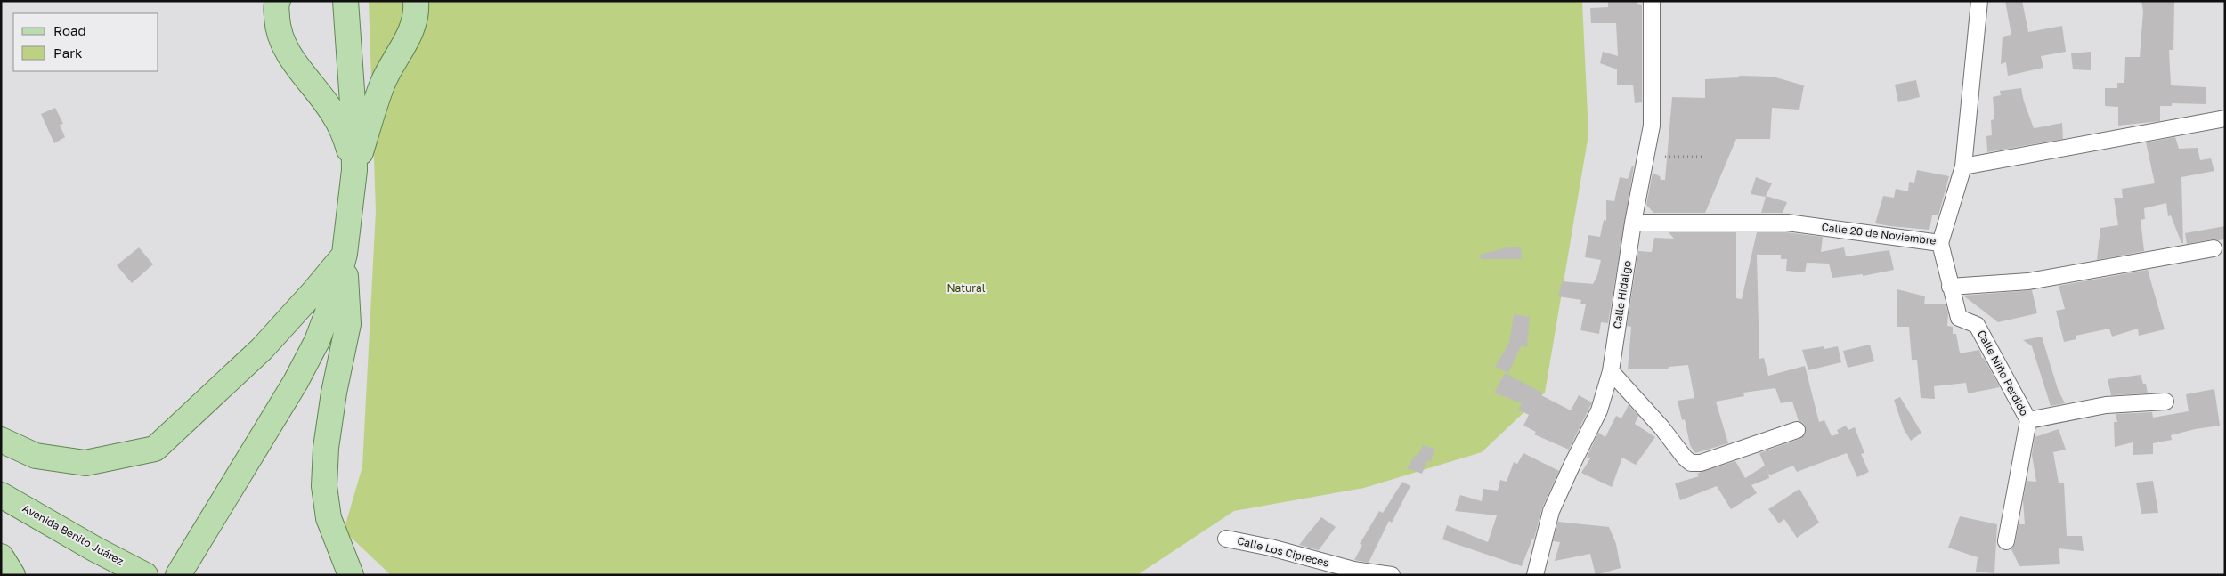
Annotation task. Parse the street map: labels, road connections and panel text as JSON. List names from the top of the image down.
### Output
{
  "streets": {
    "main road": ["Avenida Benito Juárez"],
    "street": [
      "Calle 20 de Noviembre",
      "Calle Hidalgo",
      "Calle Niño Perdido",
      "Calle Los Cipreces"
    ]
  },
  "crossings": [
    ["Calle 20 de Noviembre", "Calle Hidalgo"],
    ["Calle 20 de Noviembre", "Calle Niño Perdido"]
  ],
  "parks": ["Natural"],
  "legend": ["Road", "Park"]
}
